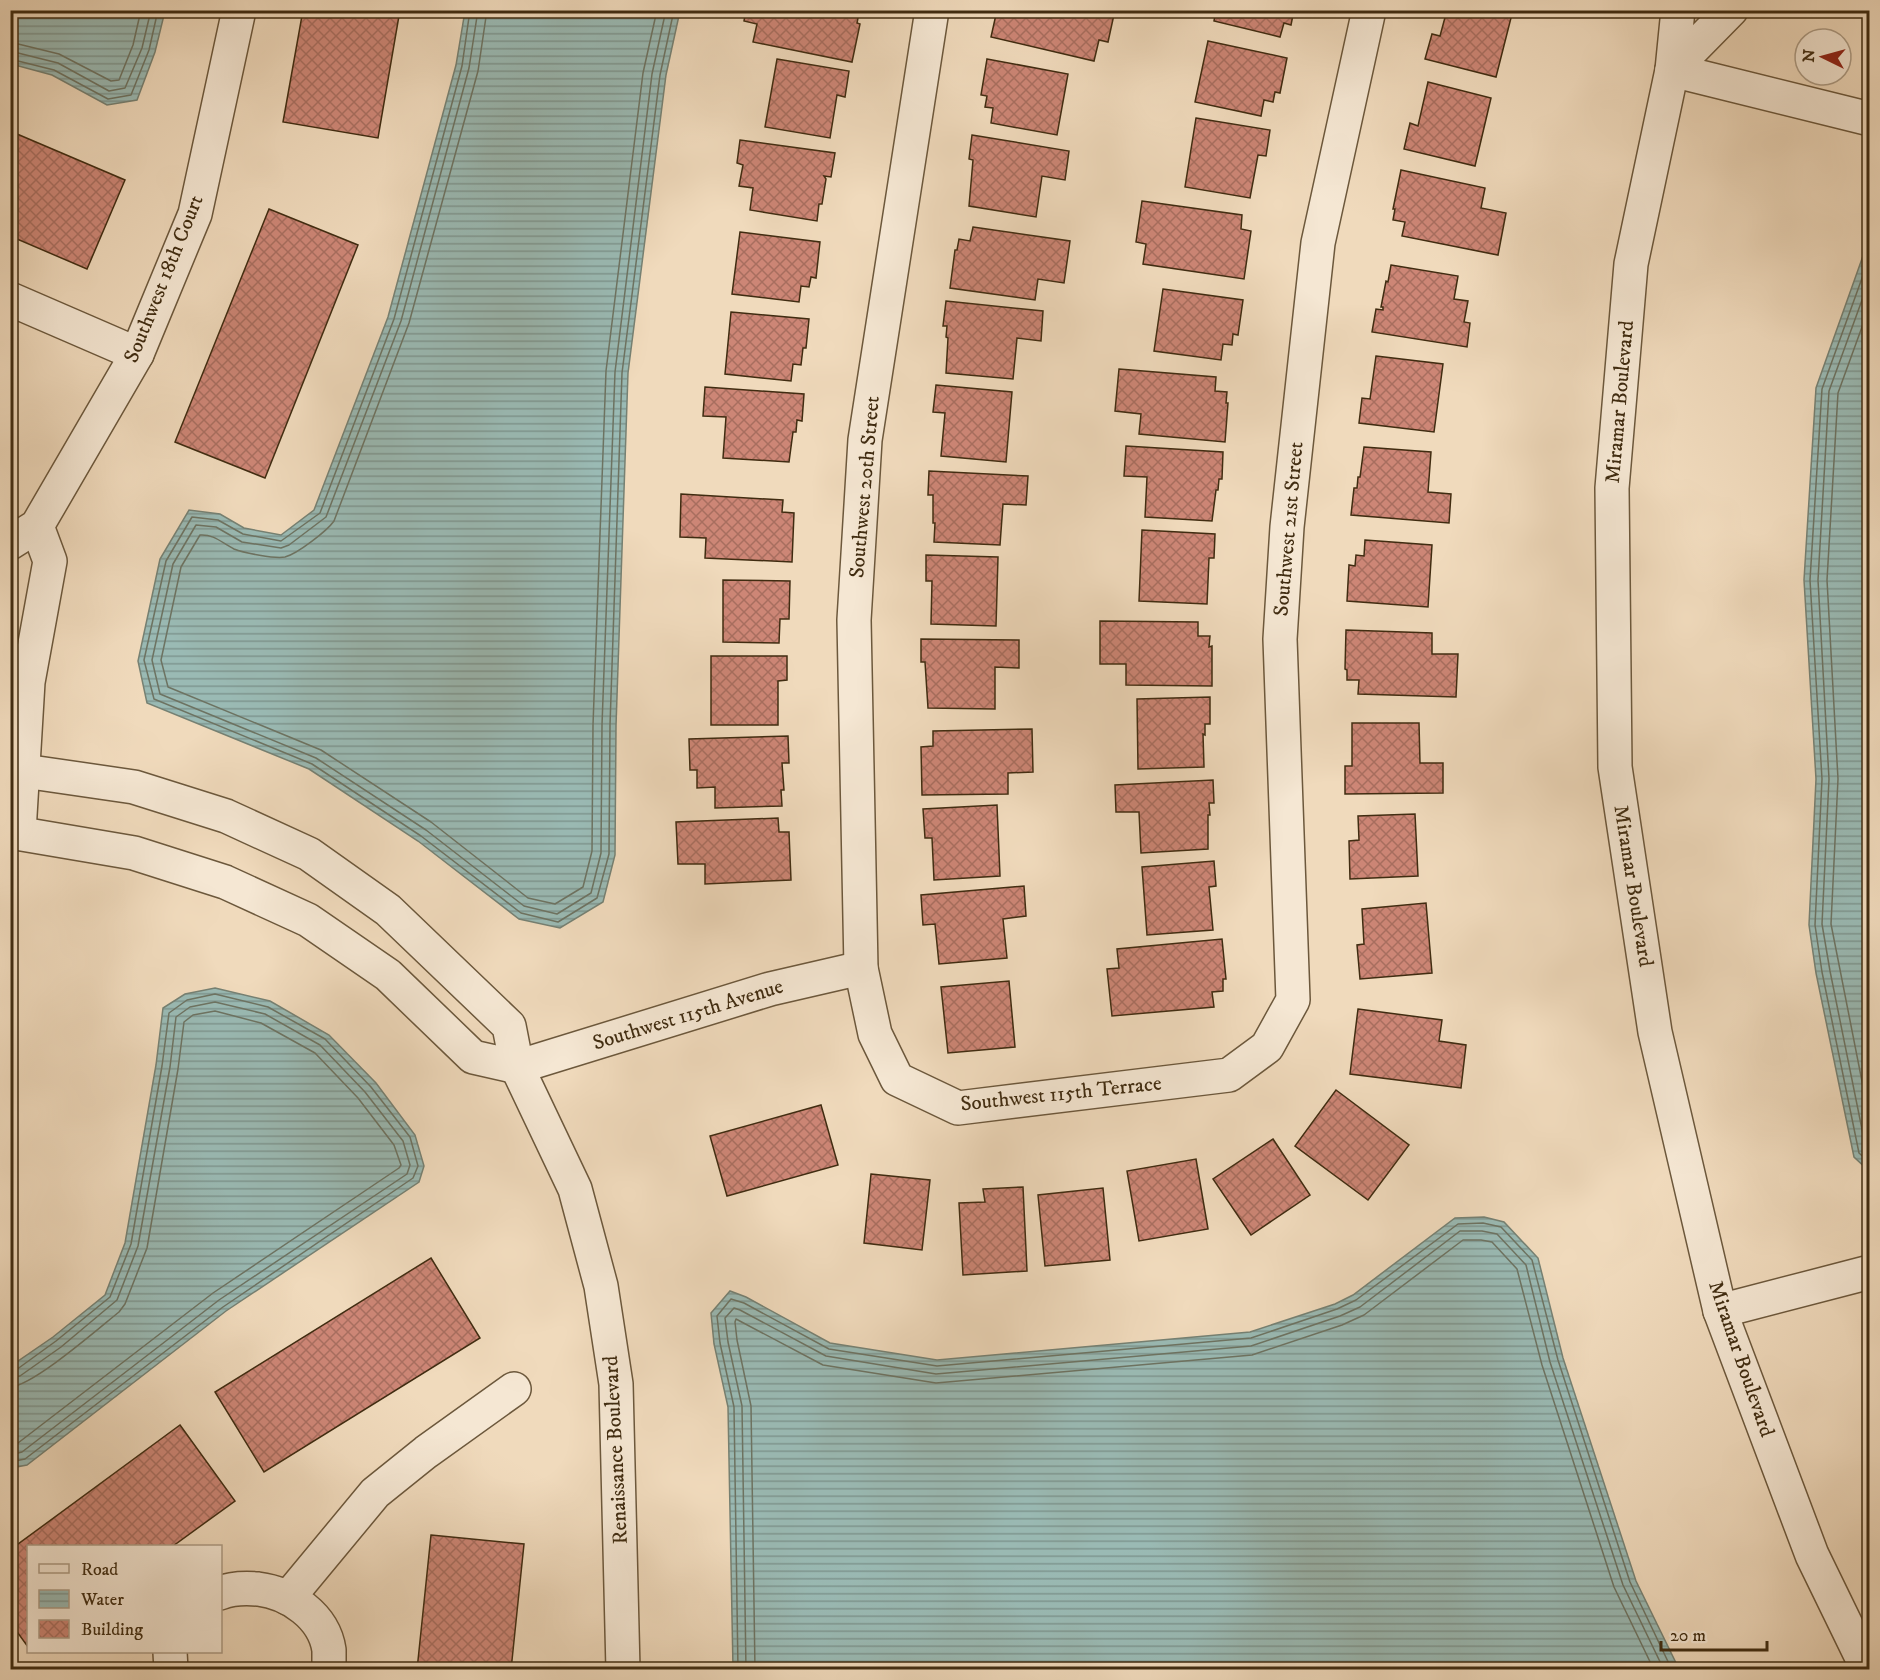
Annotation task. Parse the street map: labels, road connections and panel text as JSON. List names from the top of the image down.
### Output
{
  "streets": {
    "street": [
      "Southwest 18th Court",
      "Miramar Boulevard",
      "Southwest 20th Street",
      "Southwest 21st Street",
      "Southwest 115th Avenue",
      "Southwest 115th Terrace",
      "Renaissance Boulevard"
    ]
  },
  "crossings": [
    ["Southwest 18th Court", "Renaissance Boulevard"],
    ["Southwest 20th Street", "Southwest 115th Avenue"],
    ["Southwest 20th Street", "Southwest 115th Terrace"],
    ["Southwest 21st Street", "Southwest 115th Terrace"],
    ["Southwest 115th Avenue", "Southwest 115th Terrace"],
    ["Southwest 115th Avenue", "Renaissance Boulevard"]
  ],
  "legend": ["Road", "Water", "Building"],
  "scale_bar": "20 m",
  "north": "left"
}
